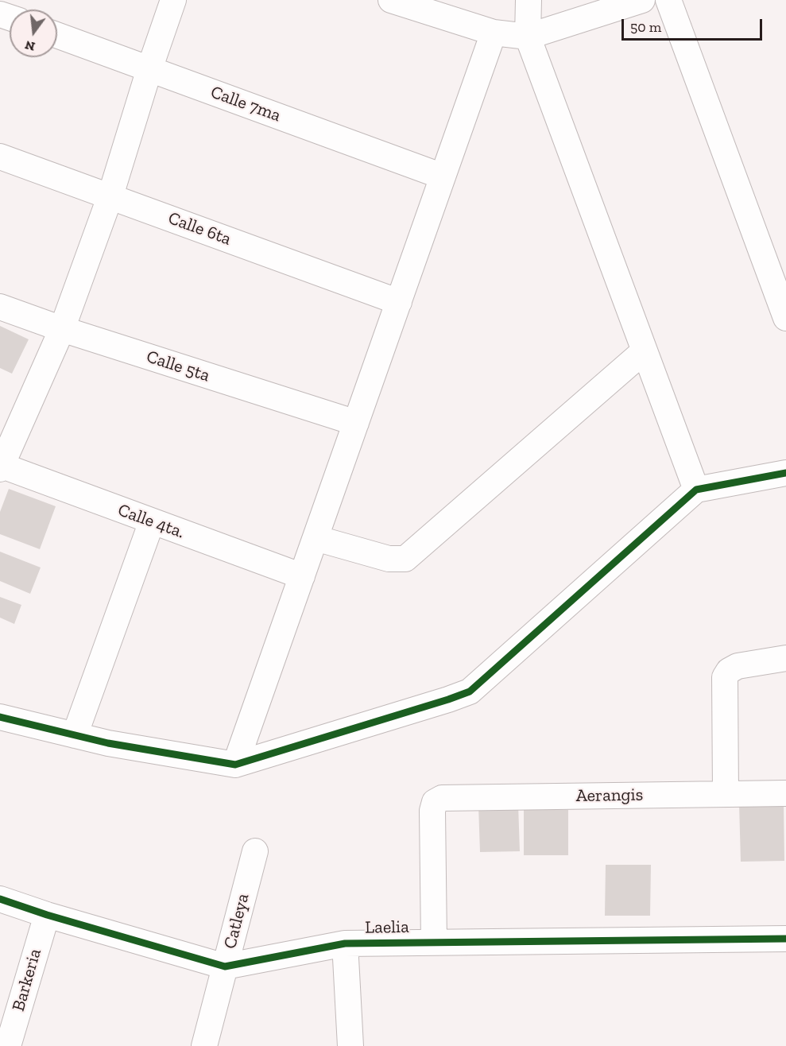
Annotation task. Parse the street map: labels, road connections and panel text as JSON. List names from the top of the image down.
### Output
{
  "streets": {
    "street": [
      "Calle 7ma",
      "Calle 6ta",
      "Calle 5ta",
      "Calle 4ta.",
      "Aerangis",
      "Catleya",
      "Laelia",
      "Barkeria"
    ]
  },
  "crossings": [
    ["Aerangis", "Laelia"],
    ["Catleya", "Laelia"],
    ["Laelia", "Barkeria"]
  ],
  "scale_bar": "50 m",
  "north": "bottom"
}
